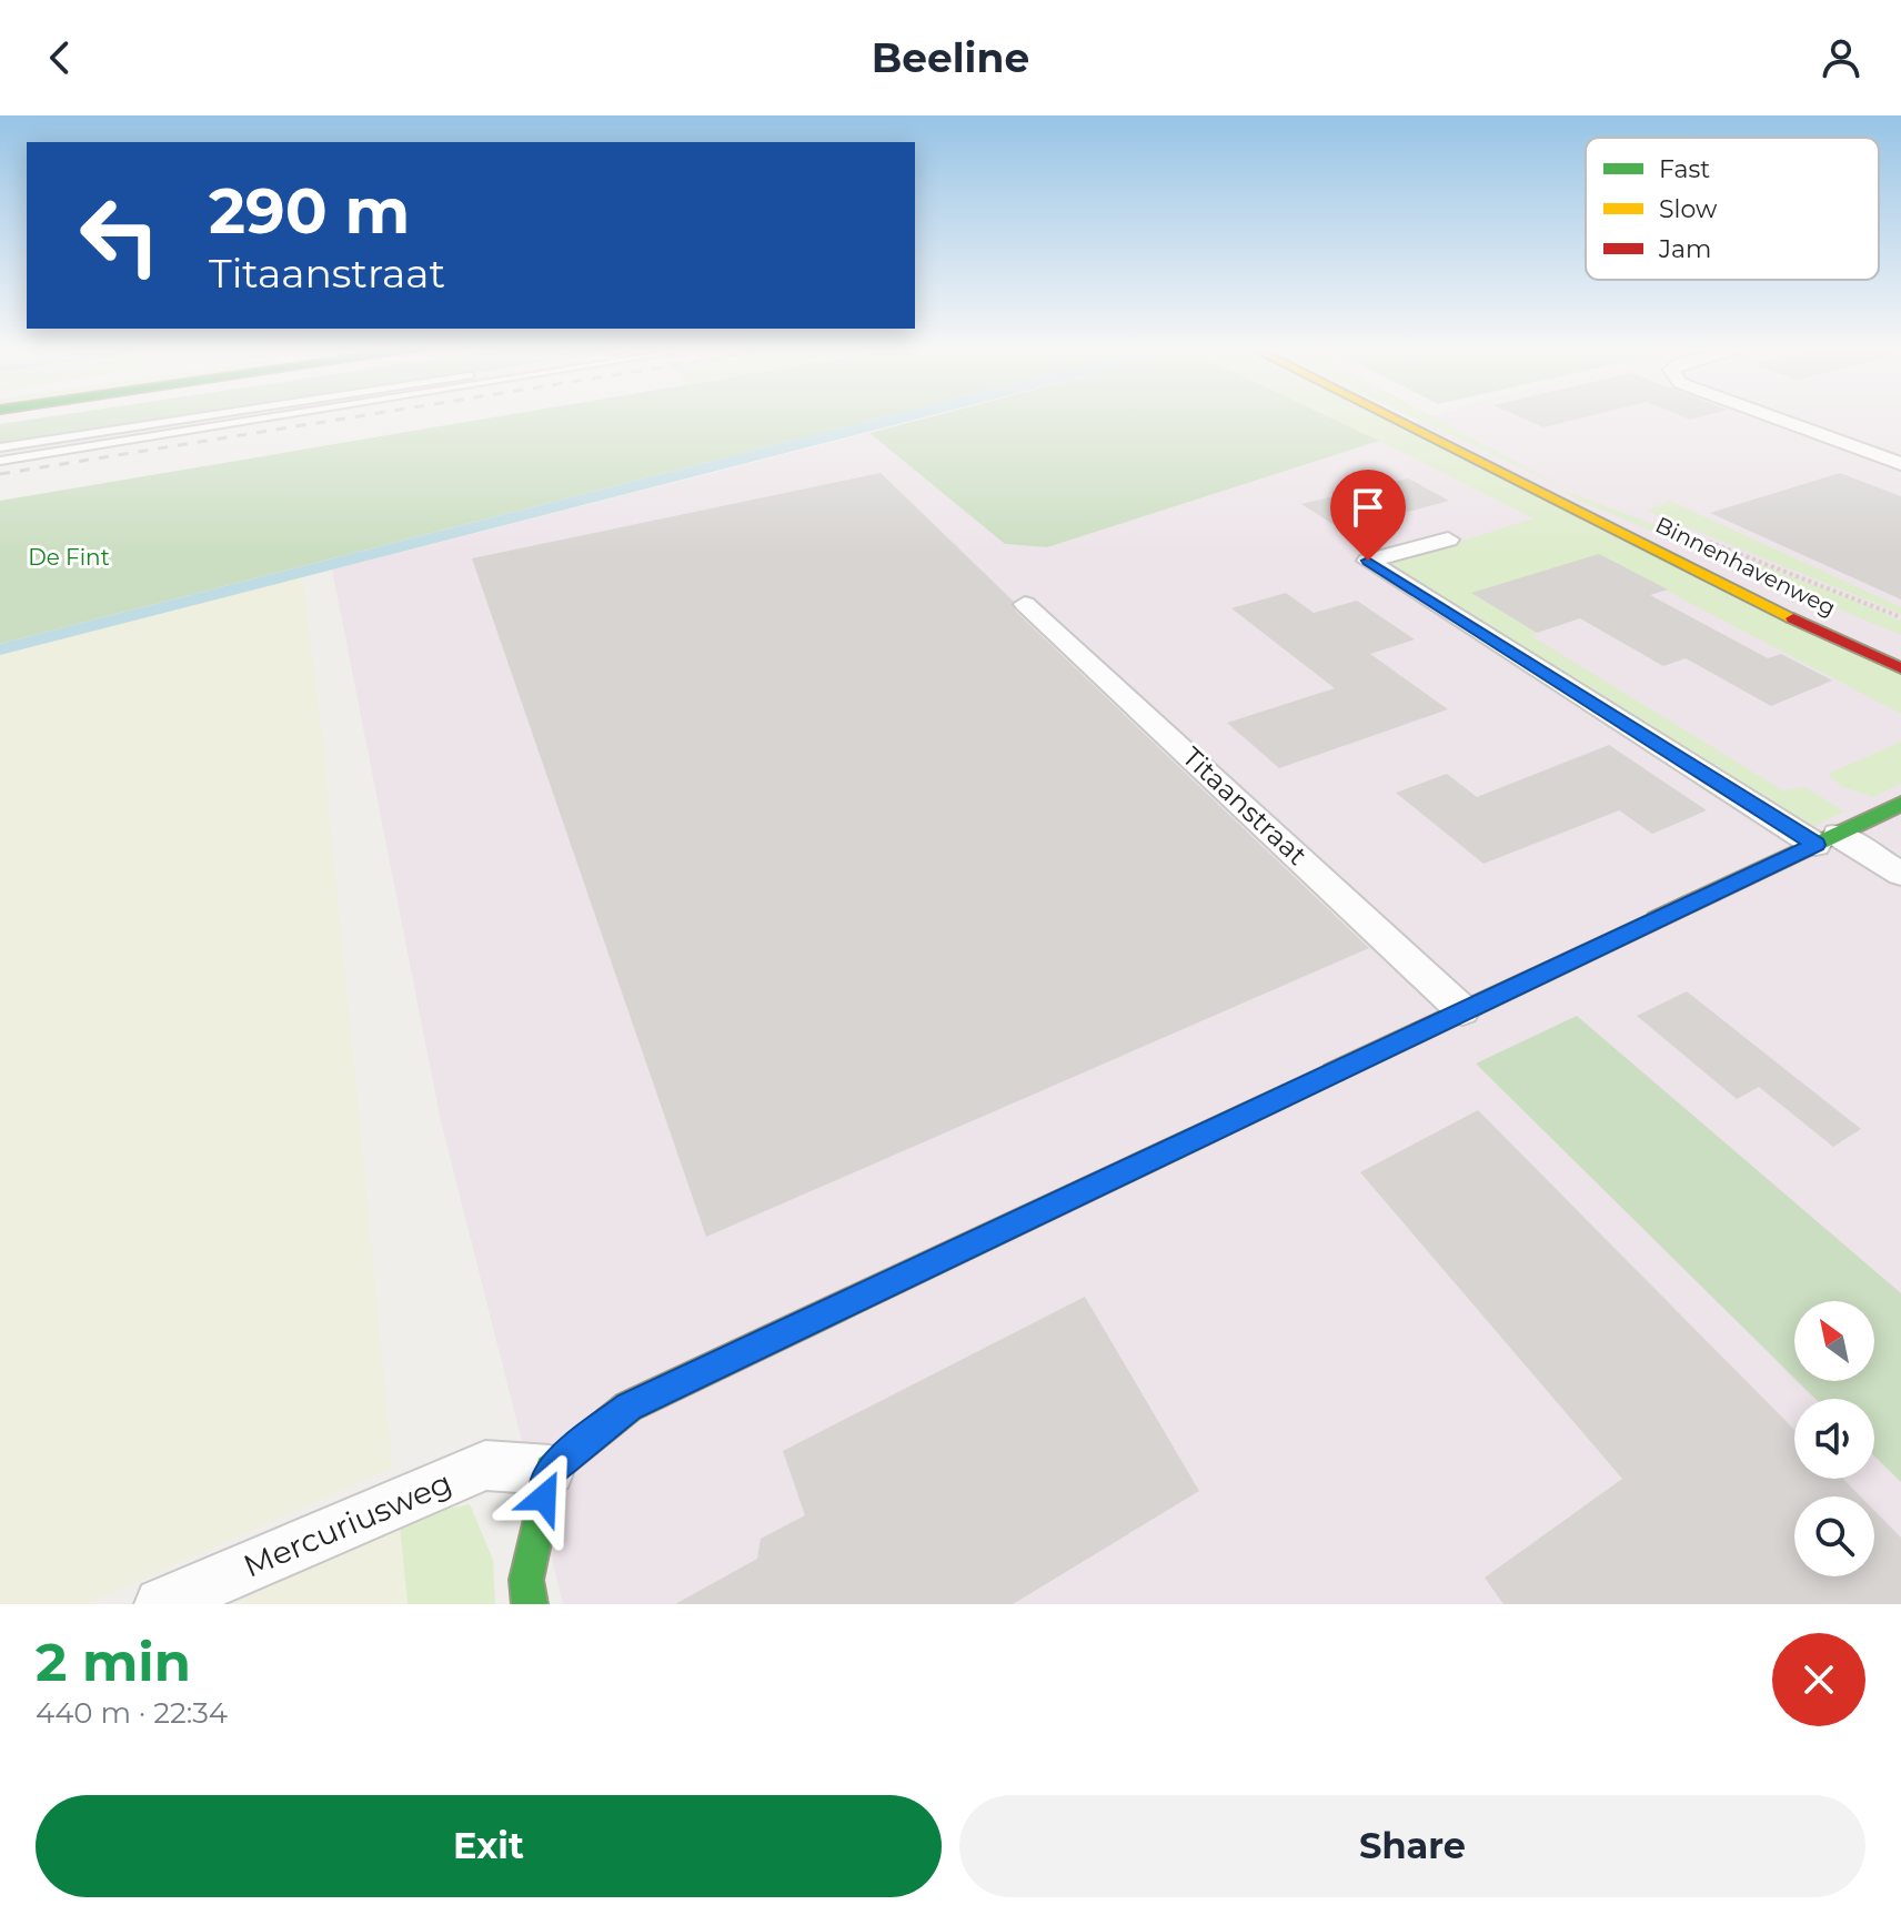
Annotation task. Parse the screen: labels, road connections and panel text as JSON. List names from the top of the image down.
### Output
{
  "streets": {
    "main road": ["Binnenhavenweg"],
    "street": ["Titaanstraat", "Mercuriusweg"]
  },
  "parks": ["De Fint"],
  "legend": ["Fast", "Slow", "Jam"],
  "north": "top left",
  "page": {
    "header": "Beeline",
    "turn": ["290 m", "Titaanstraat"],
    "heading": ["2 min", "440 m · 22:34"],
    "buttons": ["Exit", "Share"]
  }
}
